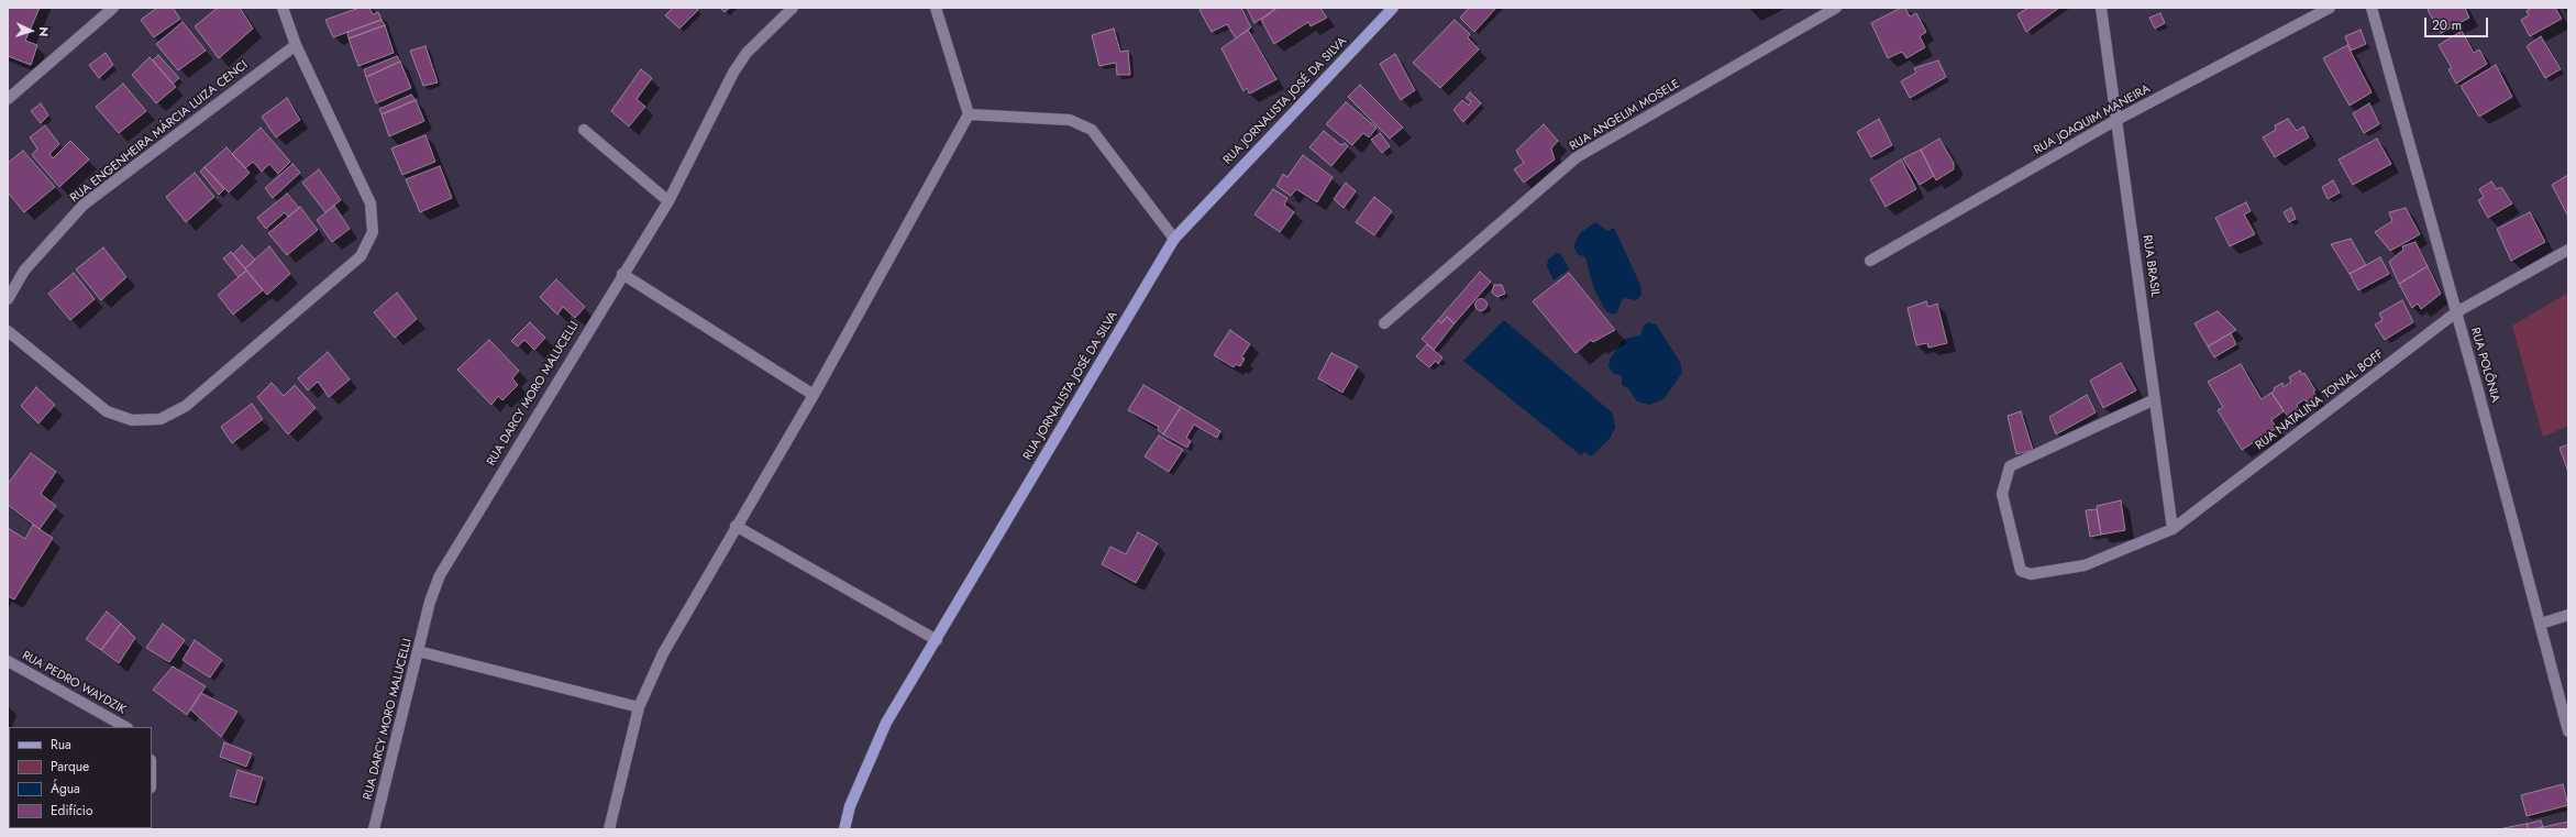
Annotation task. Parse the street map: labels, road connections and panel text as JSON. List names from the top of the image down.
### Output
{
  "streets": {
    "main road": ["RUA JORNALISTA JOSÉ DA SILVA"],
    "street": [
      "RUA ANGELIM MOSELE",
      "RUA JOAQUIM MANEIRA",
      "RUA ENGENHEIRA MÁRCIA LUIZA CENCI",
      "RUA BRASIL",
      "RUA POLÔNIA",
      "RUA DARCY MORO MALUCELLI",
      "RUA NATALINA TONIAL BOFF",
      "RUA PEDRO WAYDZIK"
    ]
  },
  "crossings": [
    ["RUA JOAQUIM MANEIRA", "RUA BRASIL"],
    ["RUA BRASIL", "RUA NATALINA TONIAL BOFF"],
    ["RUA POLÔNIA", "RUA NATALINA TONIAL BOFF"]
  ],
  "legend": [
    "Rua",
    "Parque",
    "Água",
    "Edifício"
  ],
  "scale_bar": "20 m",
  "north": "right"
}
